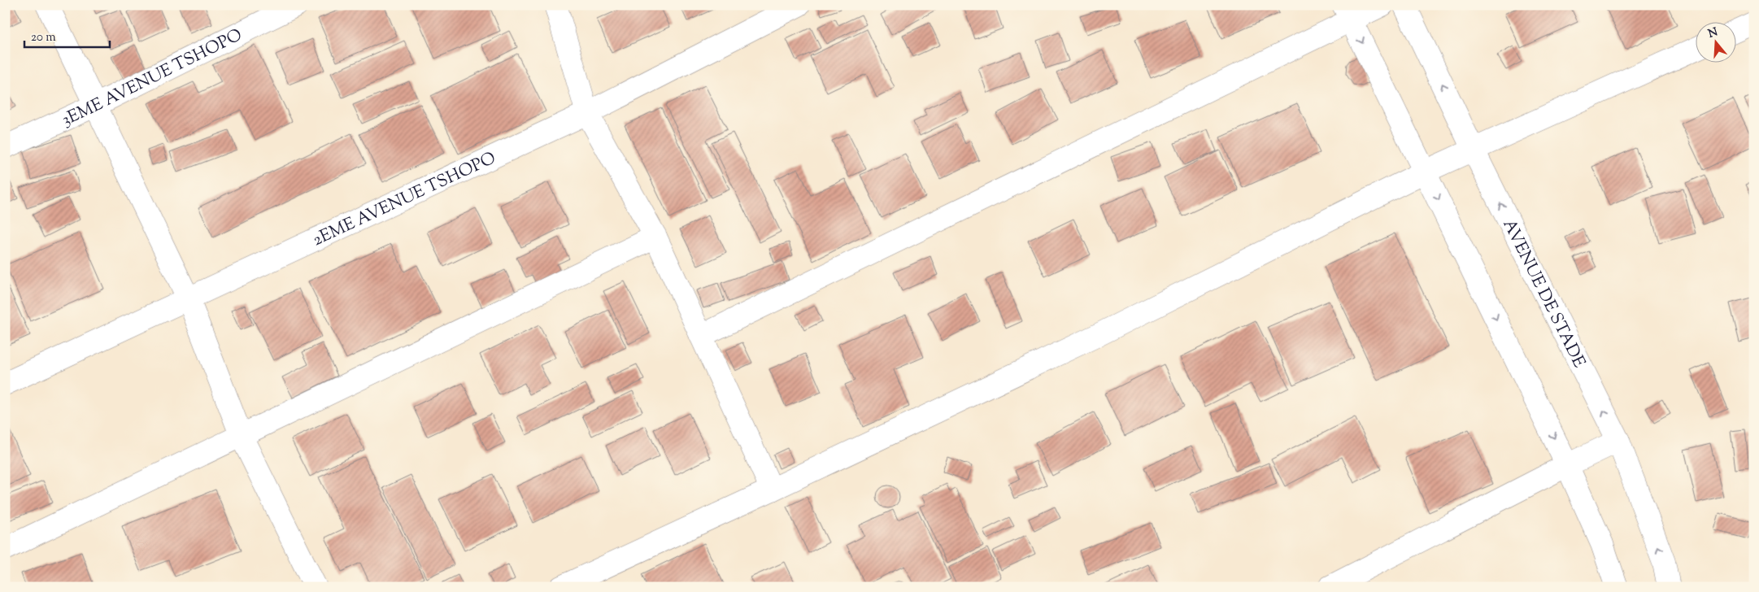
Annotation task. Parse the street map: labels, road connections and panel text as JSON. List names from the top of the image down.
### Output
{
  "streets": {
    "street": ["3EME AVENUE TSHOPO", "2EME AVENUE TSHOPO", "AVENUE DE STADE"]
  },
  "scale_bar": "20 m",
  "north": "top"
}
